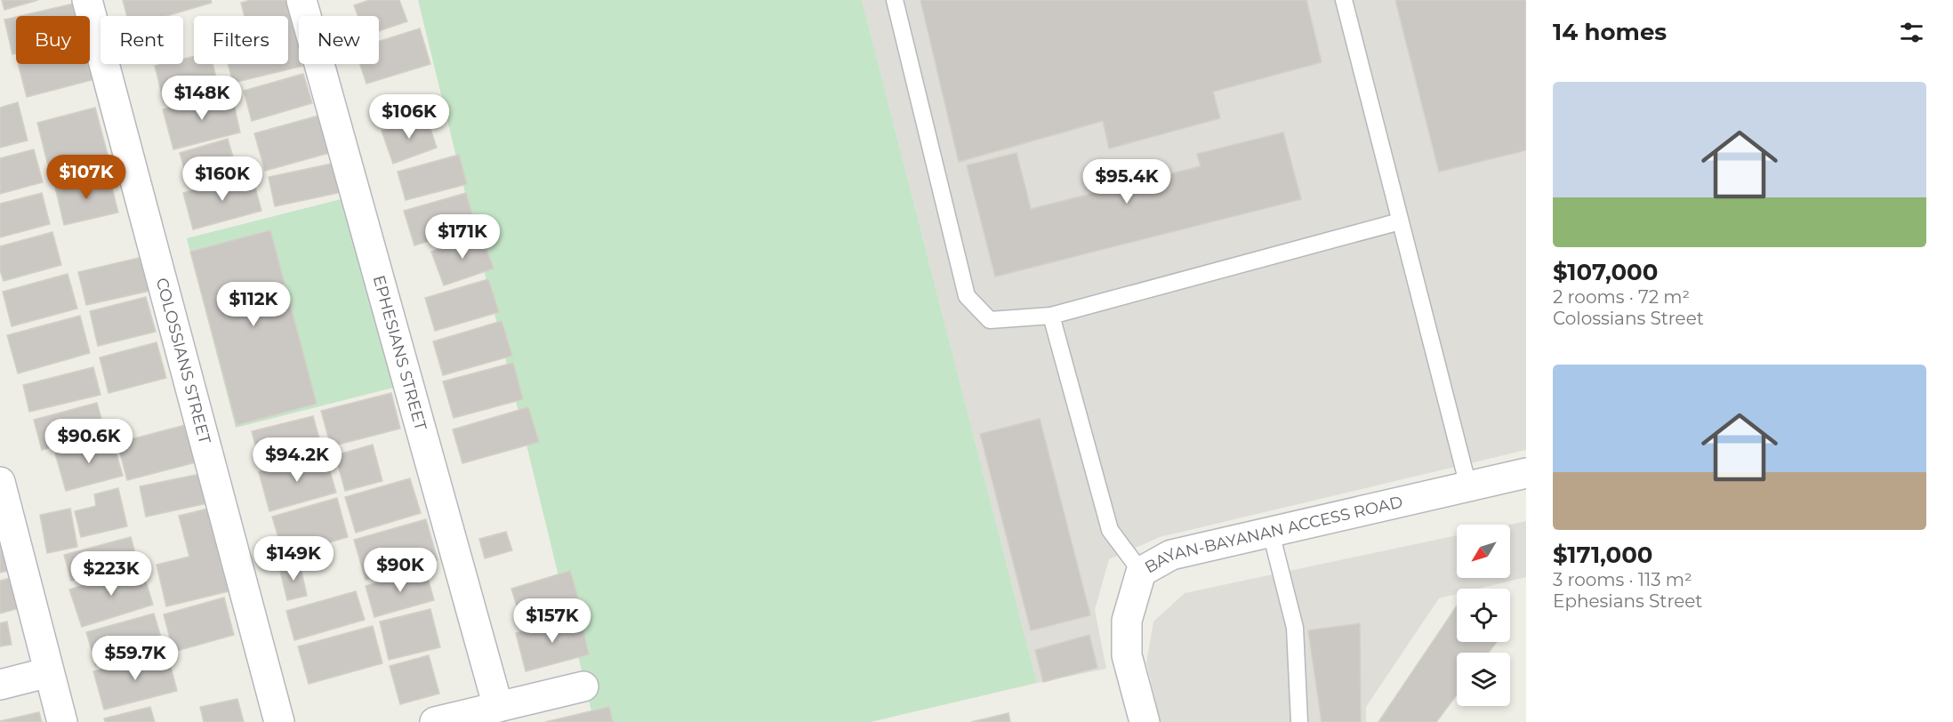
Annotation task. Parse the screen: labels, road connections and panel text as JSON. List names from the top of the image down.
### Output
{
  "streets": {
    "street": ["EPHESIANS STREET", "COLOSSIANS STREET", "BAYAN-BAYANAN ACCESS ROAD"]
  },
  "north": "bottom left",
  "page": {
    "heading": "14 homes",
    "chip": [
      "Buy",
      "Rent",
      "Filters",
      "New"
    ],
    "list": [
      {
        "name": "$107,000",
        "note": "2 rooms · 72 m² · Colossians Street"
      },
      {
        "name": "$171,000",
        "note": "3 rooms · 113 m² · Ephesians Street"
      }
    ],
    "price": [
      "$148K",
      "$106K",
      "$107K",
      "$160K",
      "$95.4K",
      "$171K",
      "$112K",
      "$90.6K",
      "$94.2K",
      "$149K",
      "$90K",
      "$223K",
      "$157K",
      "$59.7K"
    ]
  }
}
